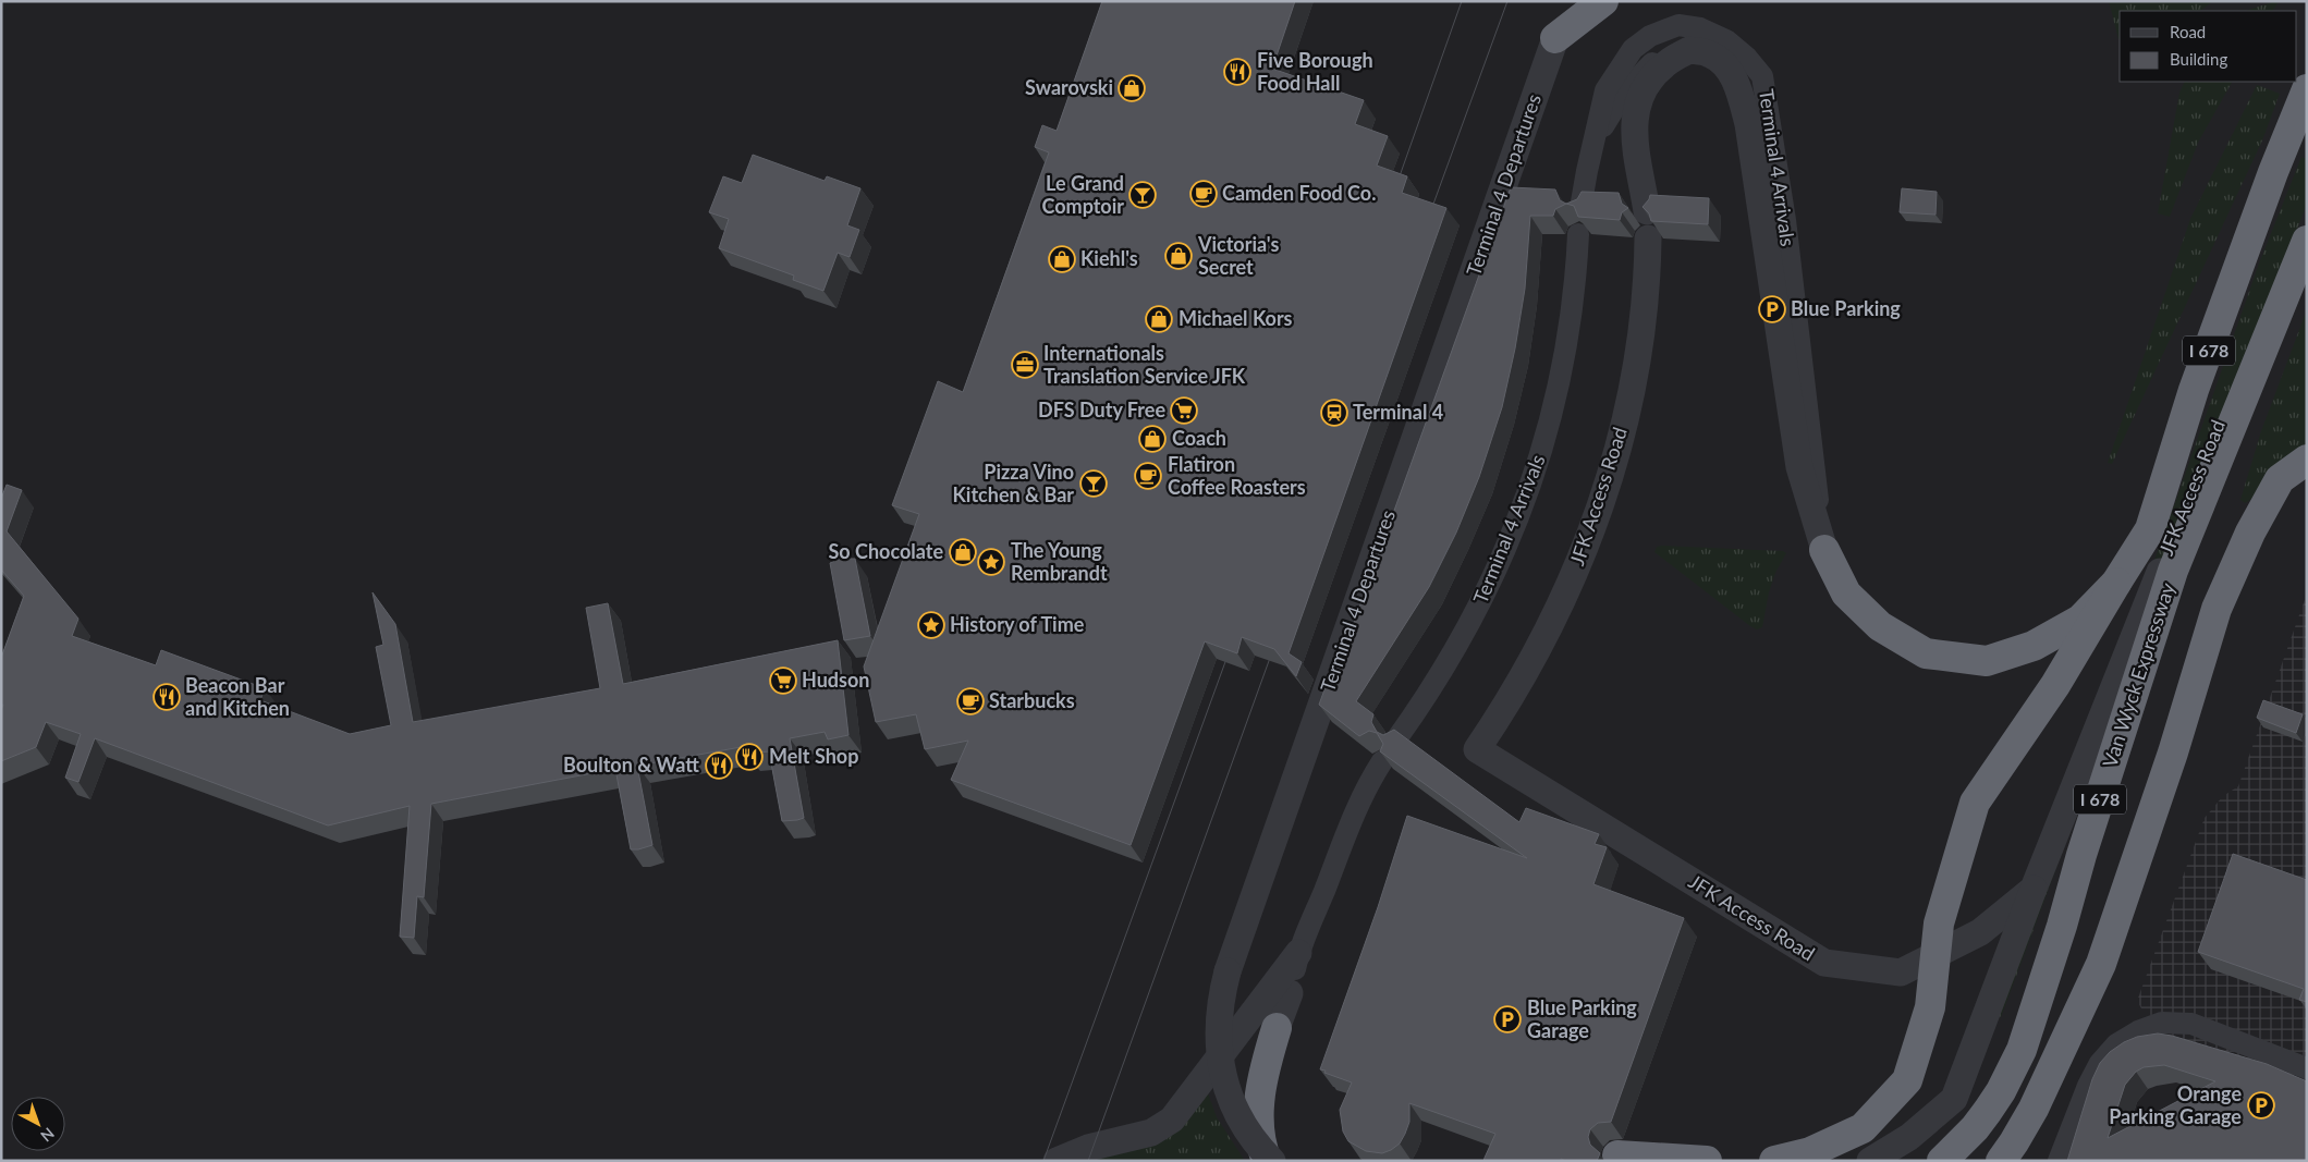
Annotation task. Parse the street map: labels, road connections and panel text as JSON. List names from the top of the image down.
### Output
{
  "streets": {
    "highway": ["I 678", "Van Wyck Expressway"],
    "street": ["Terminal 4 Arrivals", "Terminal 4 Departures", "JFK Access Road"]
  },
  "places": {
    "restaurant": [
      "Five Borough Food Hall",
      "Beacon Bar and Kitchen",
      "Melt Shop",
      "Boulton & Watt"
    ],
    "shop": [
      "Swarovski",
      "Victoria's Secret",
      "Kiehl's",
      "Michael Kors",
      "Coach",
      "So Chocolate"
    ],
    "cafe": ["Camden Food Co.", "Flatiron Coffee Roasters", "Starbucks"],
    "bar": ["Le Grand Comptoir", "Pizza Vino Kitchen & Bar"],
    "parking": ["Blue Parking", "Blue Parking Garage", "Orange Parking Garage"],
    "office": ["Internationals Translation Service JFK"],
    "supermarket": ["DFS Duty Free", "Hudson"],
    "station": ["Terminal 4"],
    "place": ["The Young Rembrandt", "History of Time"]
  },
  "legend": ["Road", "Building"],
  "north": "bottom right"
}
